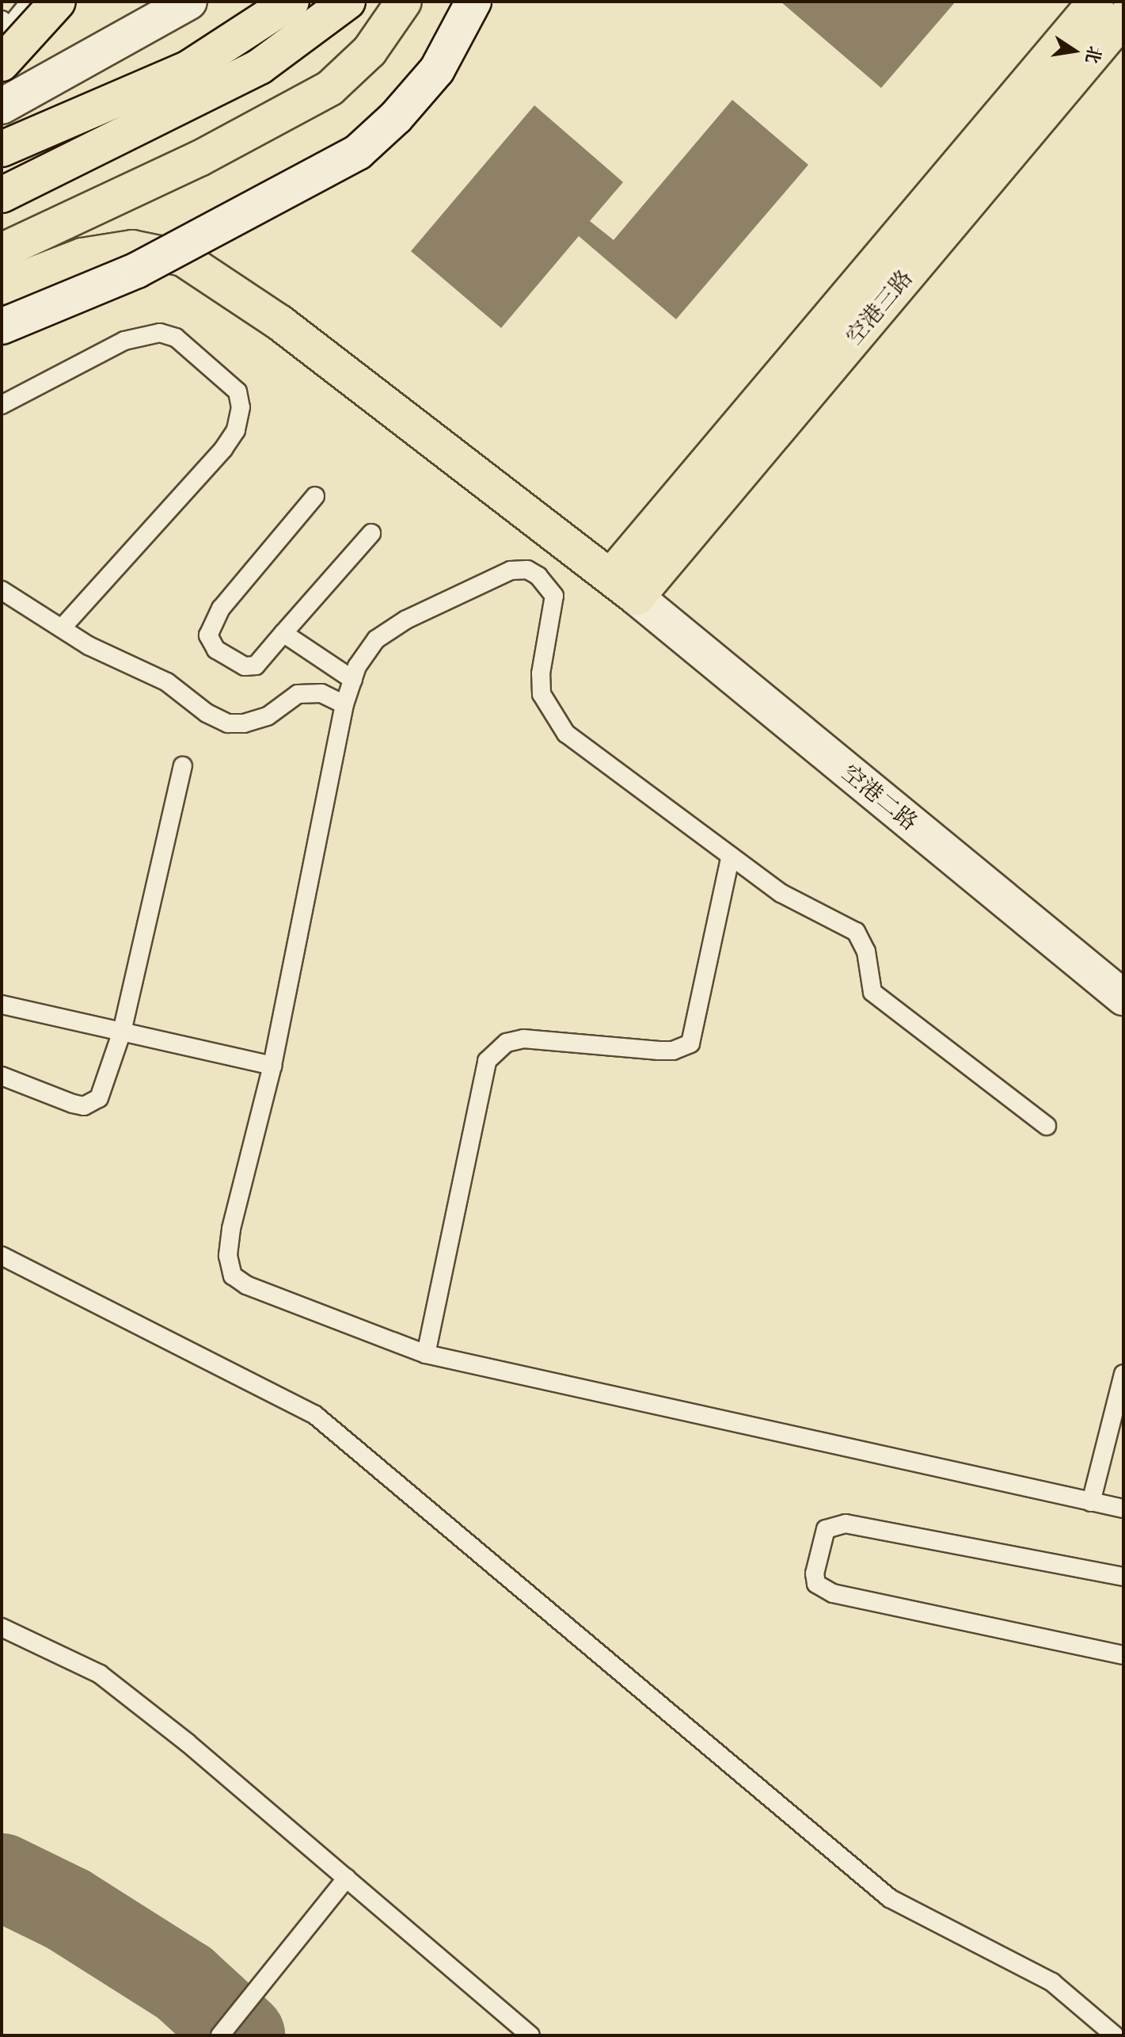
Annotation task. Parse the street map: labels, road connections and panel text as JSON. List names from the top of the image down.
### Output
{
  "streets": {
    "main road": ["空港三路", "空港二路"]
  },
  "crossings": [
    ["空港三路", "空港二路"]
  ],
  "north": "right"
}
